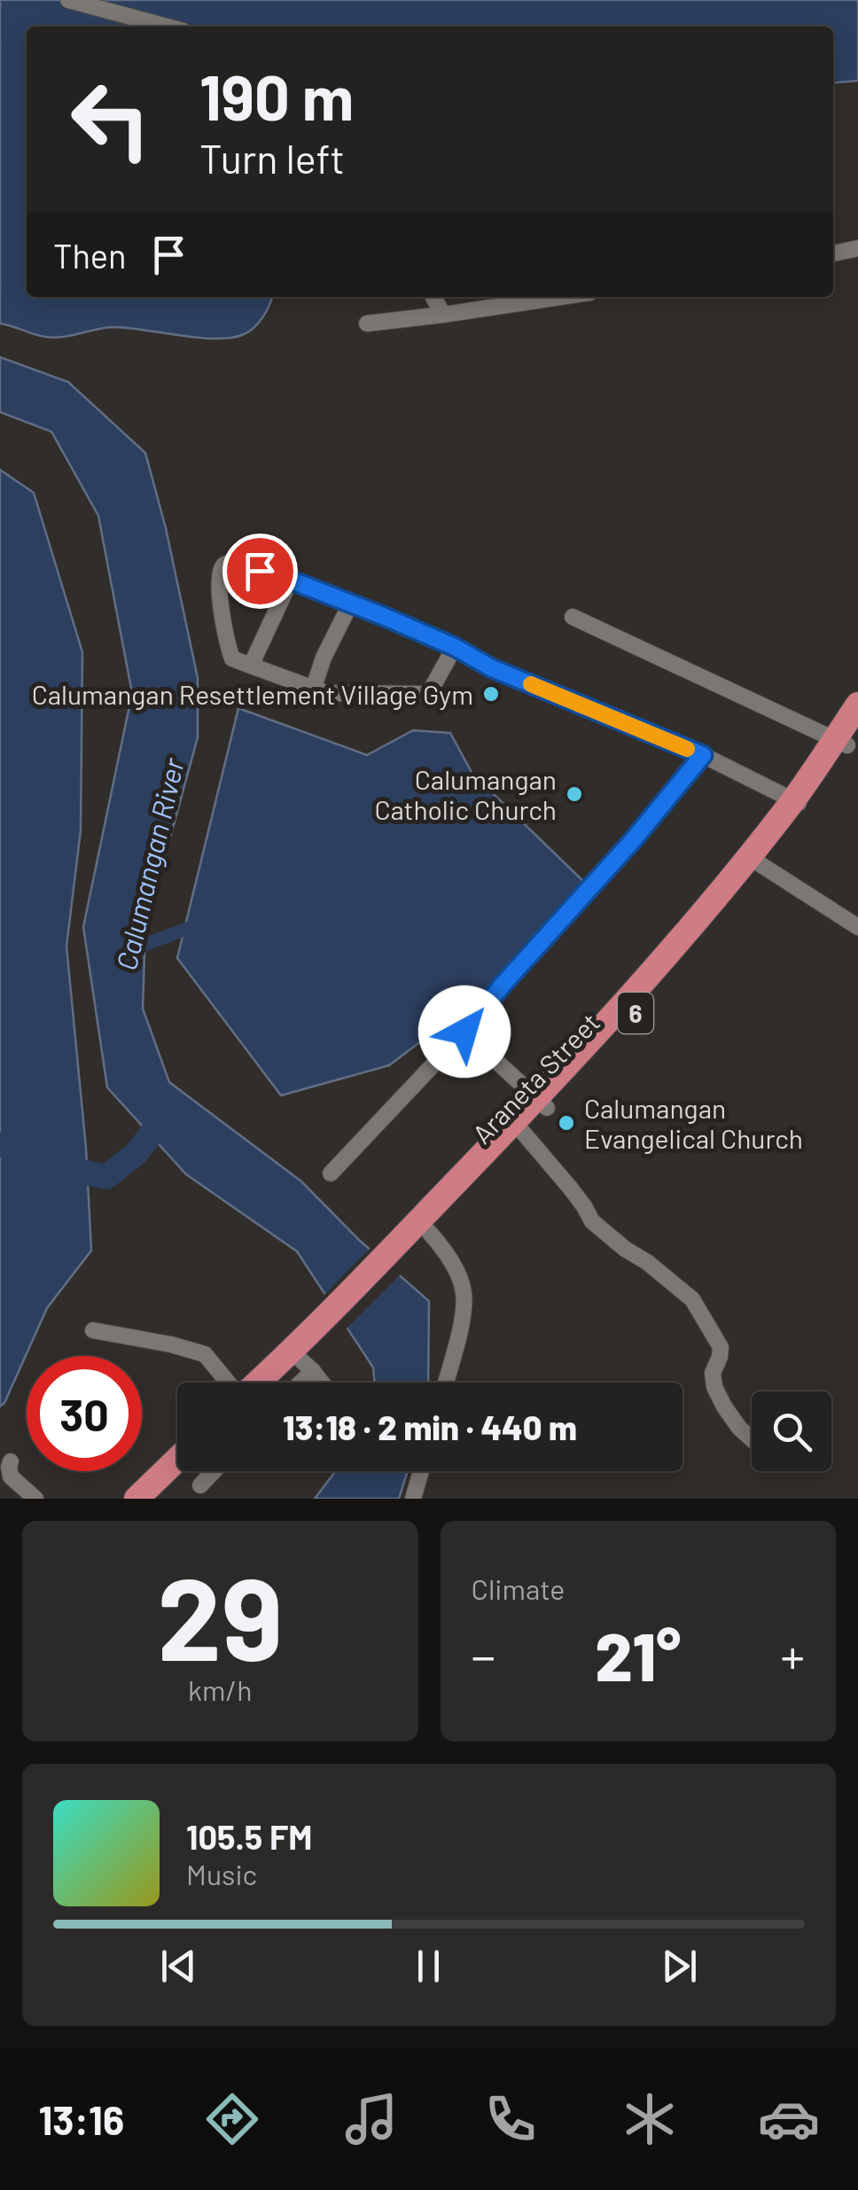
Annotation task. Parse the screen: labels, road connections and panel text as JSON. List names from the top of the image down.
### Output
{
  "streets": {
    "highway": ["Araneta Street"]
  },
  "water": ["Calumangan River"],
  "places": ["Calumangan Resettlement Village Gym", "Calumangan Catholic Church", "Calumangan Evangelical Church"],
  "page": {
    "turn": ["190 m", "Turn left"],
    "then": "Then",
    "limit": "30",
    "trip": "13:18 · 2 min · 440 m",
    "tile": [
      ["29", "km/h"],
      "Climate"
    ],
    "heat": ["−", "21°", "+"],
    "song": ["105.5 FM", "Music"],
    "tabs": "13:16"
  }
}
